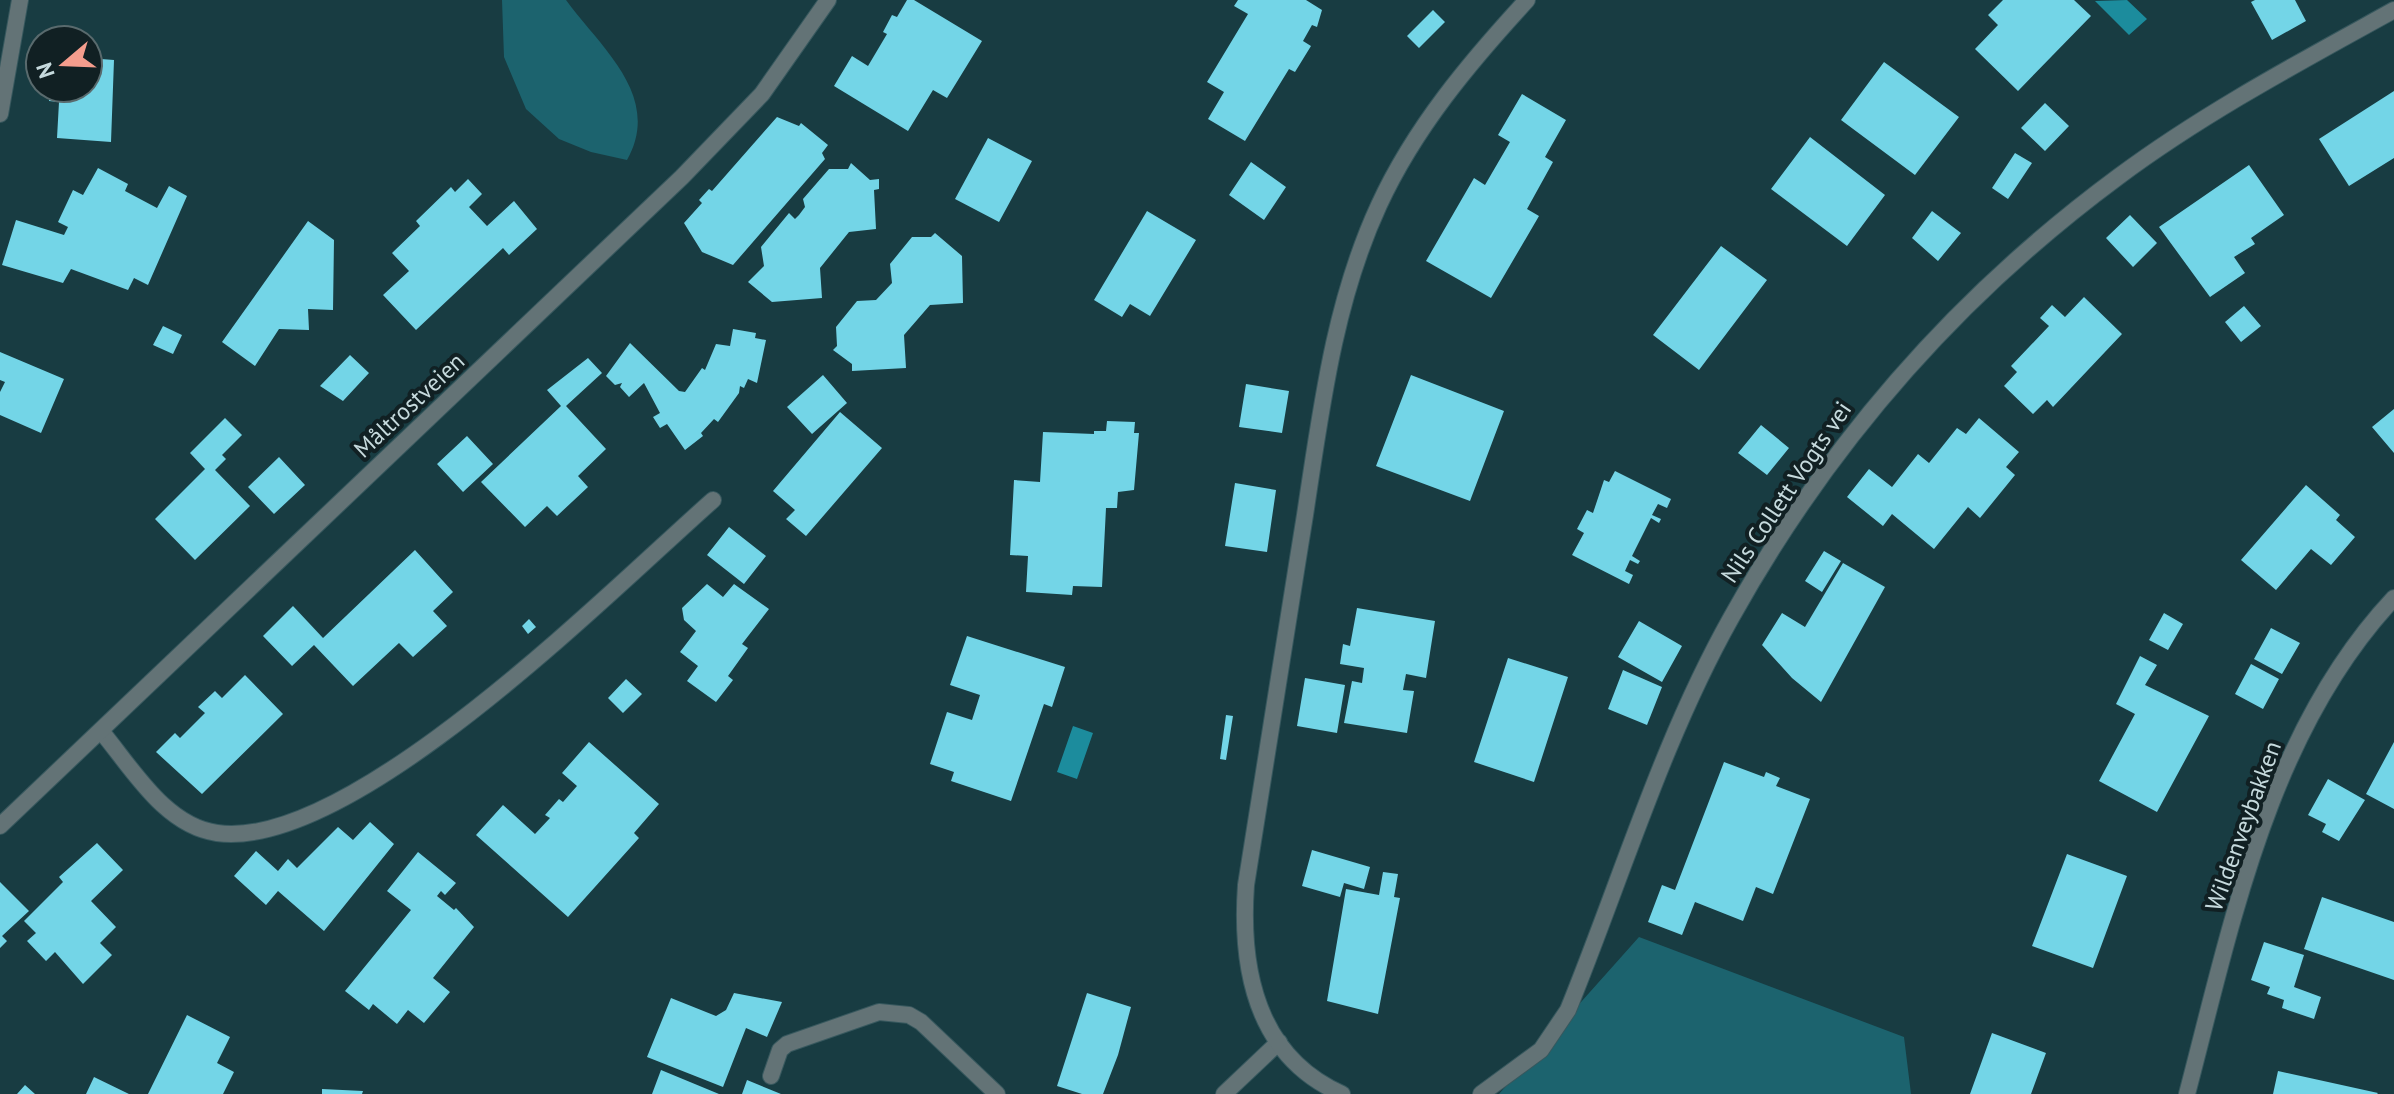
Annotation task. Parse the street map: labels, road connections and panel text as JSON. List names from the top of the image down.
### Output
{
  "streets": {
    "street": ["Måltrostveien", "Nils Collett Vogts vei", "Wildenveybakken"]
  },
  "north": "left"
}
